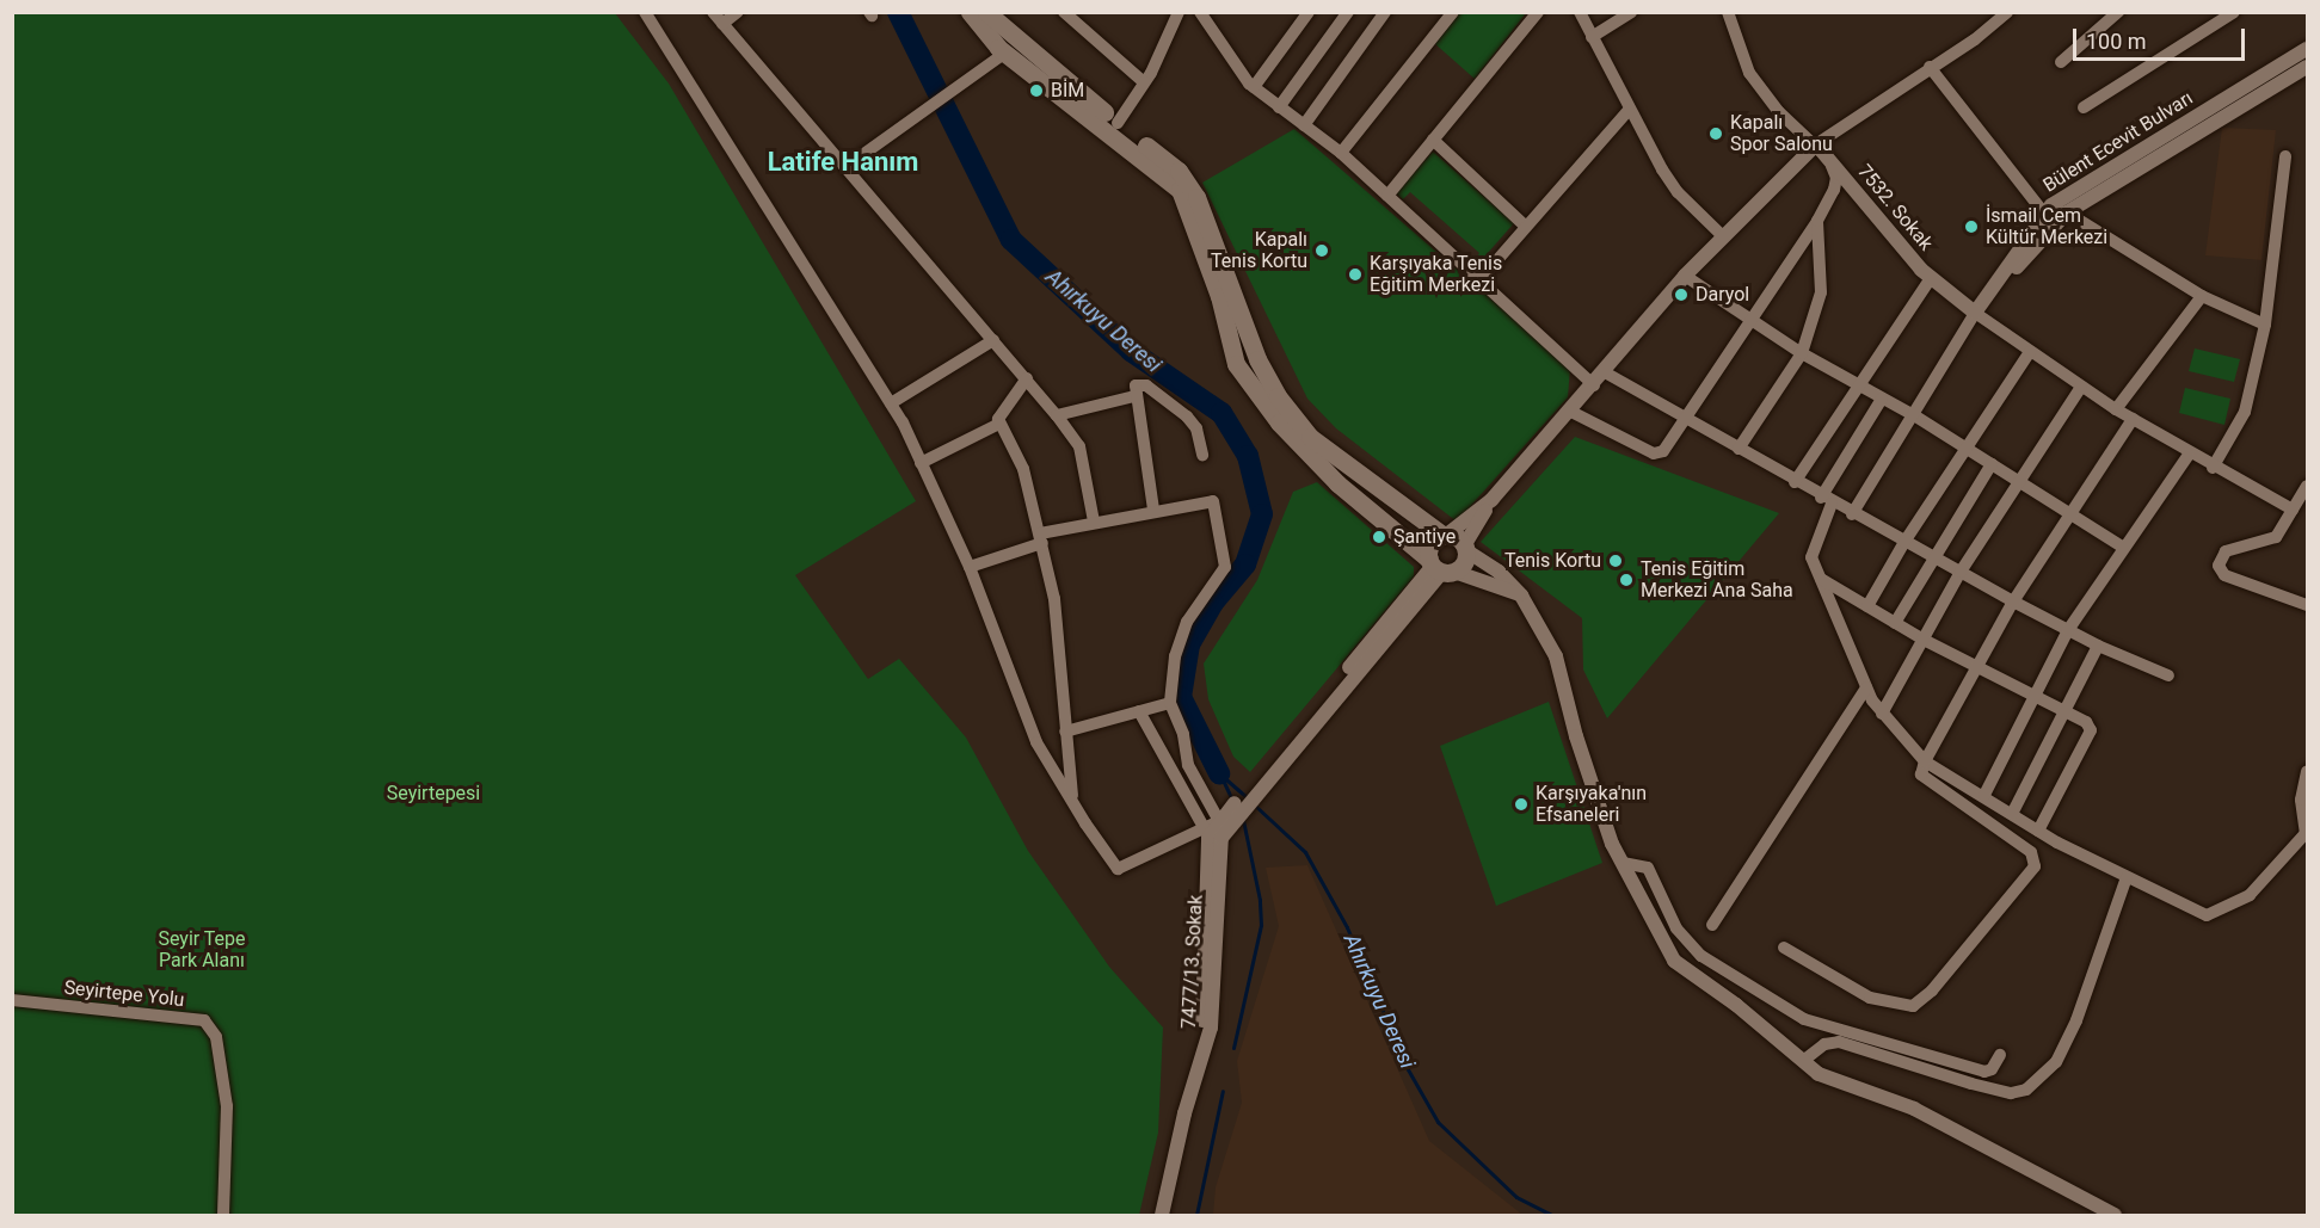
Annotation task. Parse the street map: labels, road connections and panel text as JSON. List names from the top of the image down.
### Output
{
  "streets": {
    "street": [
      "Bülent Ecevit Bulvarı",
      "7532. Sokak",
      "7477/13. Sokak",
      "Seyirtepe Yolu"
    ]
  },
  "crossings": [
    ["Bülent Ecevit Bulvarı", "7532. Sokak"]
  ],
  "districts": ["Latife Hanım"],
  "water": ["Ahırkuyu Deresi"],
  "parks": ["Seyirtepesi", "Seyir Tepe Park Alanı"],
  "places": [
    "BİM",
    "Kapalı Spor Salonu",
    "İsmail Cem Kültür Merkezi",
    "Kapalı Tenis Kortu",
    "Karşıyaka Tenis Eğitim Merkezi",
    "Daryol",
    "Şantiye",
    "Tenis Kortu",
    "Tenis Eğitim Merkezi Ana Saha",
    "Karşıyaka'nın Efsaneleri"
  ],
  "scale_bar": "100 m"
}
